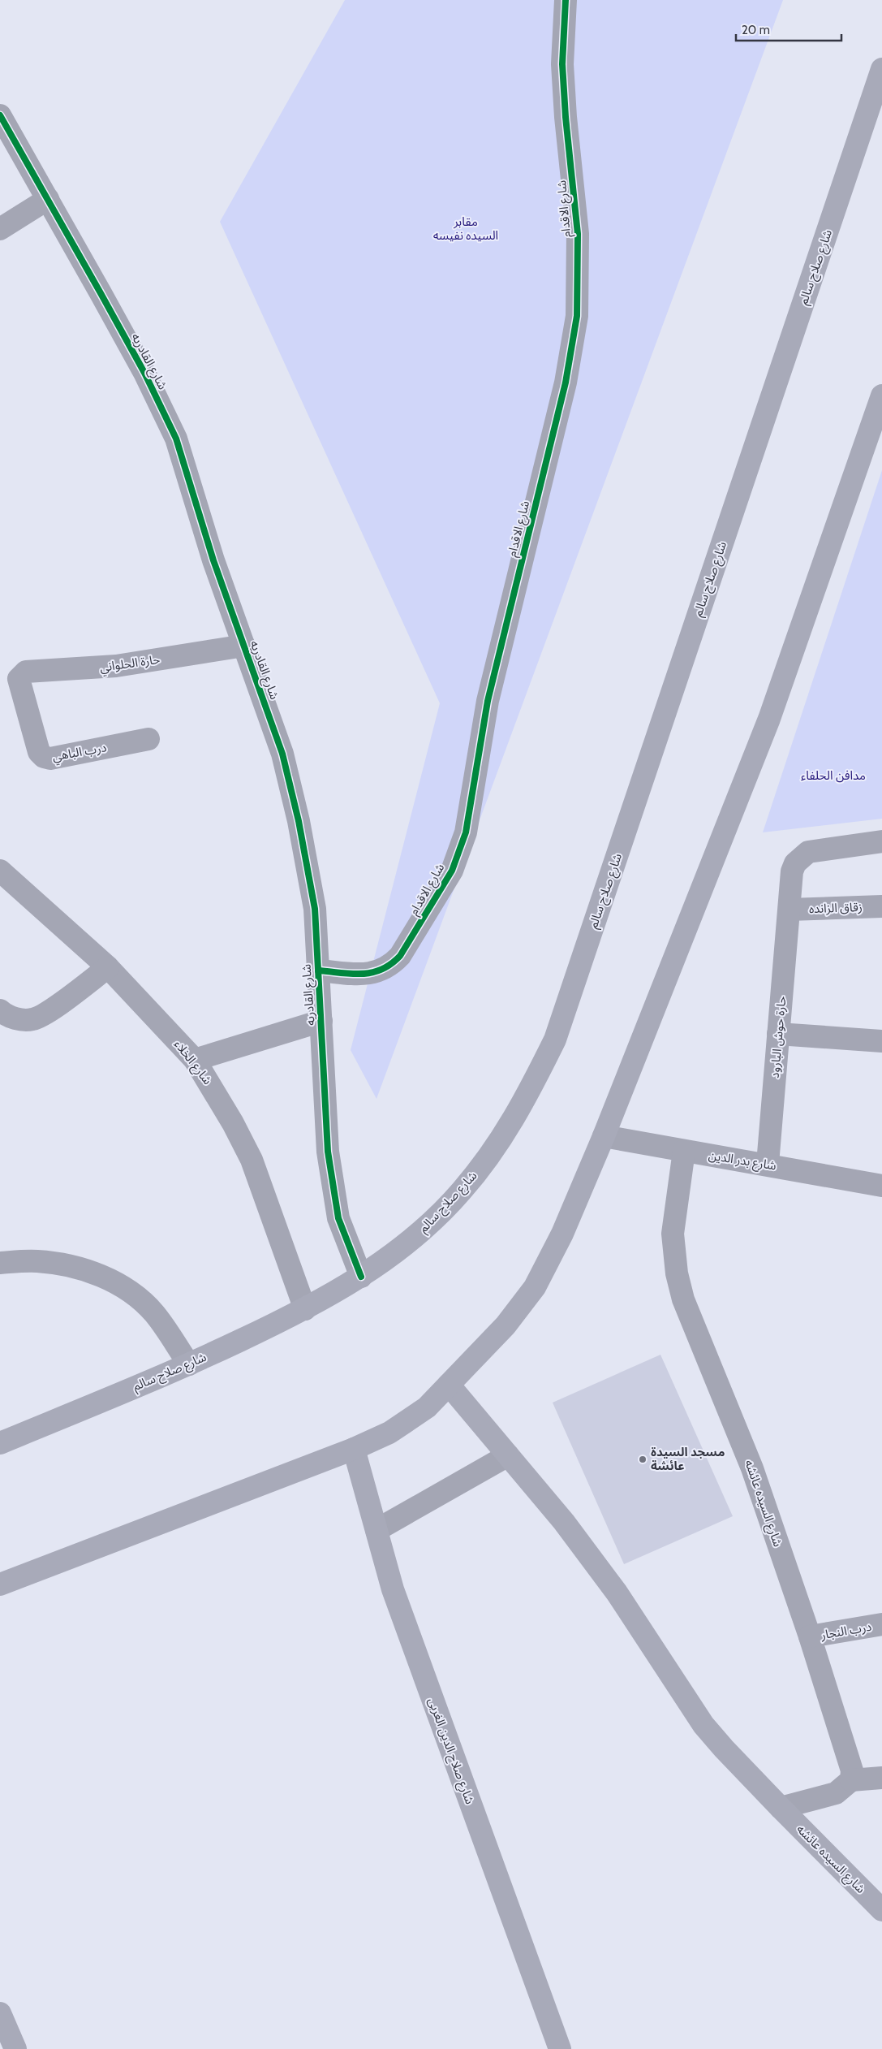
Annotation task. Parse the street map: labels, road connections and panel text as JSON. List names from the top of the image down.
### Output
{
  "streets": {
    "main road": ["شارع صلاح سالم", "شارع السيده عائشه", "شارع صلاح الدين الغربى"],
    "street": [
      "شارع الاقدام",
      "شارع القادريه",
      "حارة الحلواني",
      "درب الباهي",
      "زقاق الزانده",
      "حارة حوش البارود",
      "شارع الخلاء",
      "شارع بدر الدين",
      "درب النجار"
    ]
  },
  "crossings": [
    ["شارع الاقدام", "شارع القادريه"],
    ["شارع صلاح سالم", "شارع القادريه"],
    ["شارع صلاح سالم", "شارع الخلاء"],
    ["شارع القادريه", "حارة الحلواني"],
    ["حارة الحلواني", "درب الباهي"],
    ["زقاق الزانده", "حارة حوش البارود"],
    ["حارة حوش البارود", "شارع بدر الدين"],
    ["شارع بدر الدين", "شارع السيده عائشه"],
    ["شارع السيده عائشه", "درب النجار"]
  ],
  "parks": ["مقابر السيده نفيسه", "مدافن الحلفاء"],
  "places": ["مسجد السيدة عائشة"],
  "scale_bar": "20 m"
}
